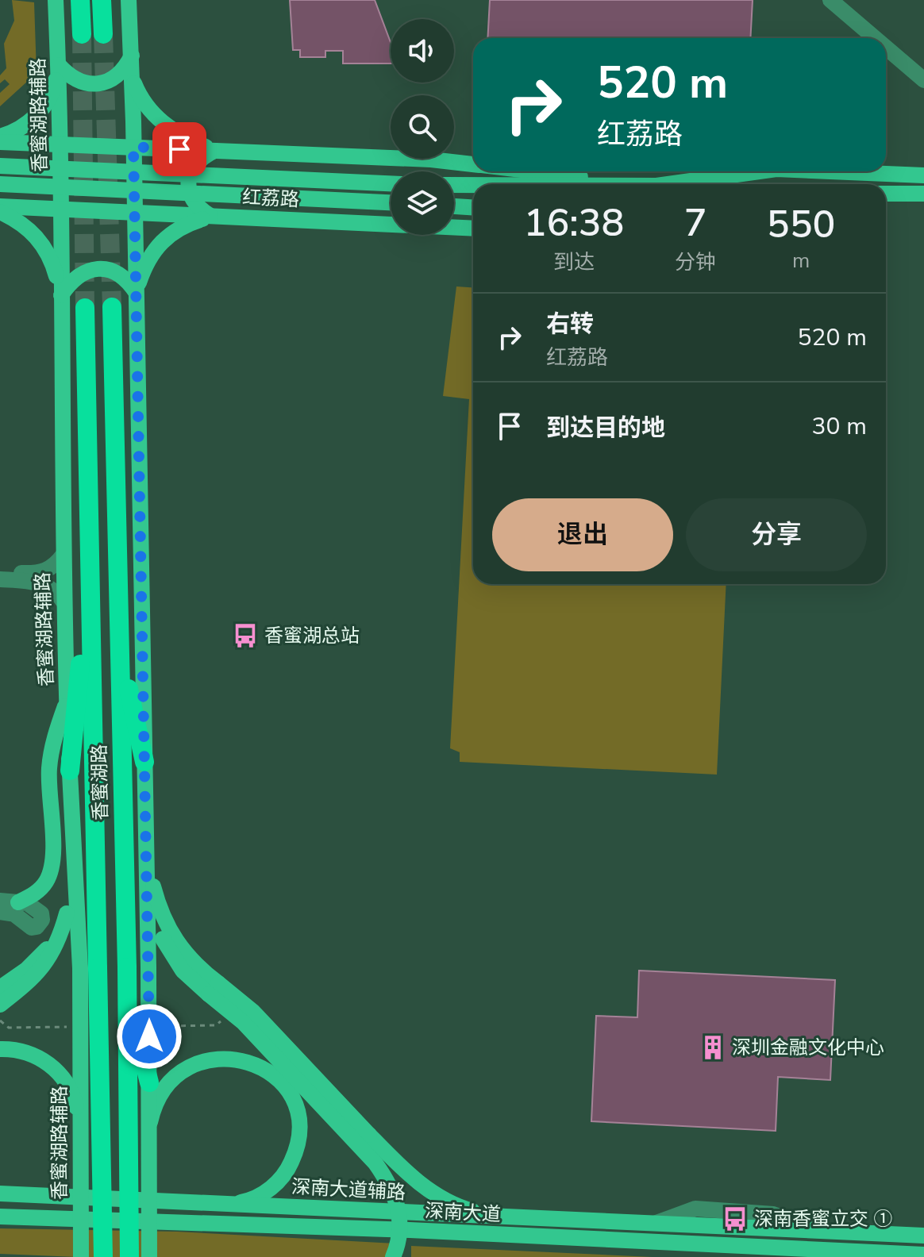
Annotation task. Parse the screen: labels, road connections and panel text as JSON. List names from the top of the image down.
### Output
{
  "streets": {
    "highway": ["香蜜湖路"],
    "main road": [
      "香蜜湖路辅路",
      "红荔路",
      "深南大道辅路",
      "深南大道"
    ]
  },
  "crossings": [
    ["香蜜湖路辅路", "红荔路"],
    ["香蜜湖路辅路", "香蜜湖路"]
  ],
  "places": {
    "bus stop": ["香蜜湖总站", "深南香蜜立交 ①"],
    "building": ["深圳金融文化中心"]
  },
  "page": {
    "turn": ["520 m", "红荔路"],
    "eta": [
      "16:38",
      "到达",
      "7",
      "分钟",
      "550",
      "m"
    ],
    "list": [
      {
        "name": "右转",
        "note": "红荔路",
        "value": "520 m"
      },
      {
        "name": "到达目的地",
        "value": "30 m"
      }
    ],
    "buttons": ["退出", "分享"]
  }
}
